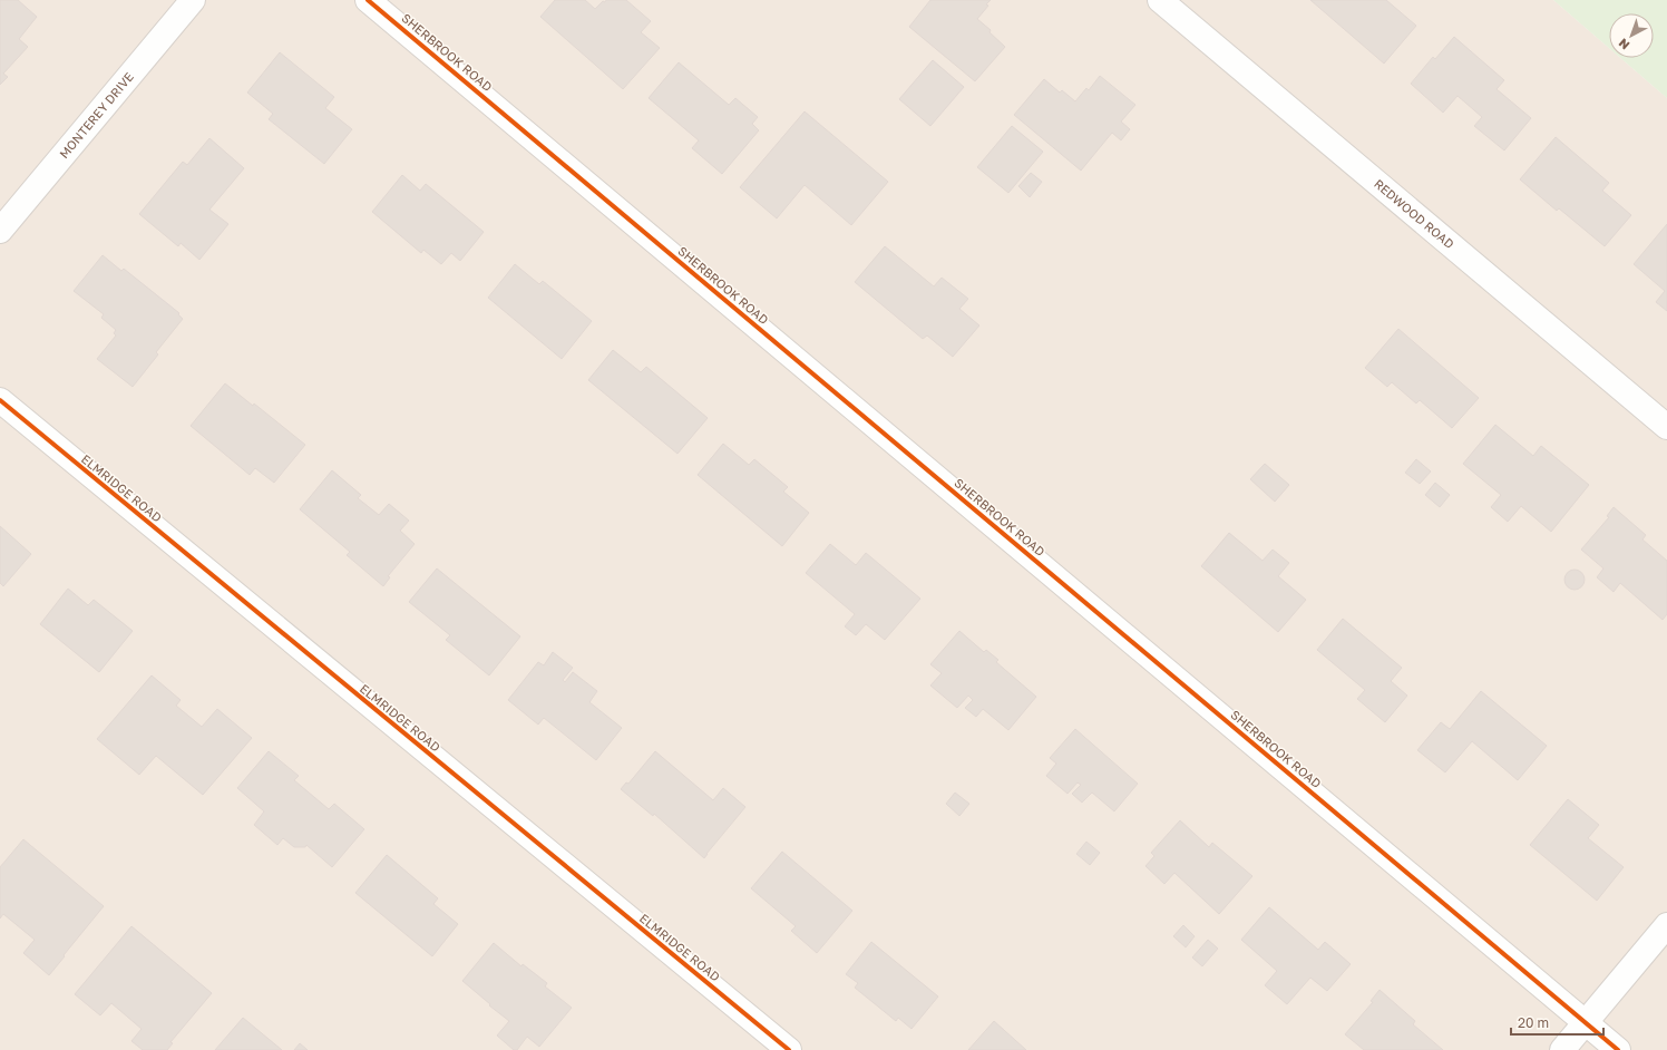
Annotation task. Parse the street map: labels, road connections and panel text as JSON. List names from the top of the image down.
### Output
{
  "streets": {
    "street": [
      "SHERBROOK ROAD",
      "MONTEREY DRIVE",
      "REDWOOD ROAD",
      "ELMRIDGE ROAD"
    ]
  },
  "scale_bar": "20 m",
  "north": "bottom left"
}
